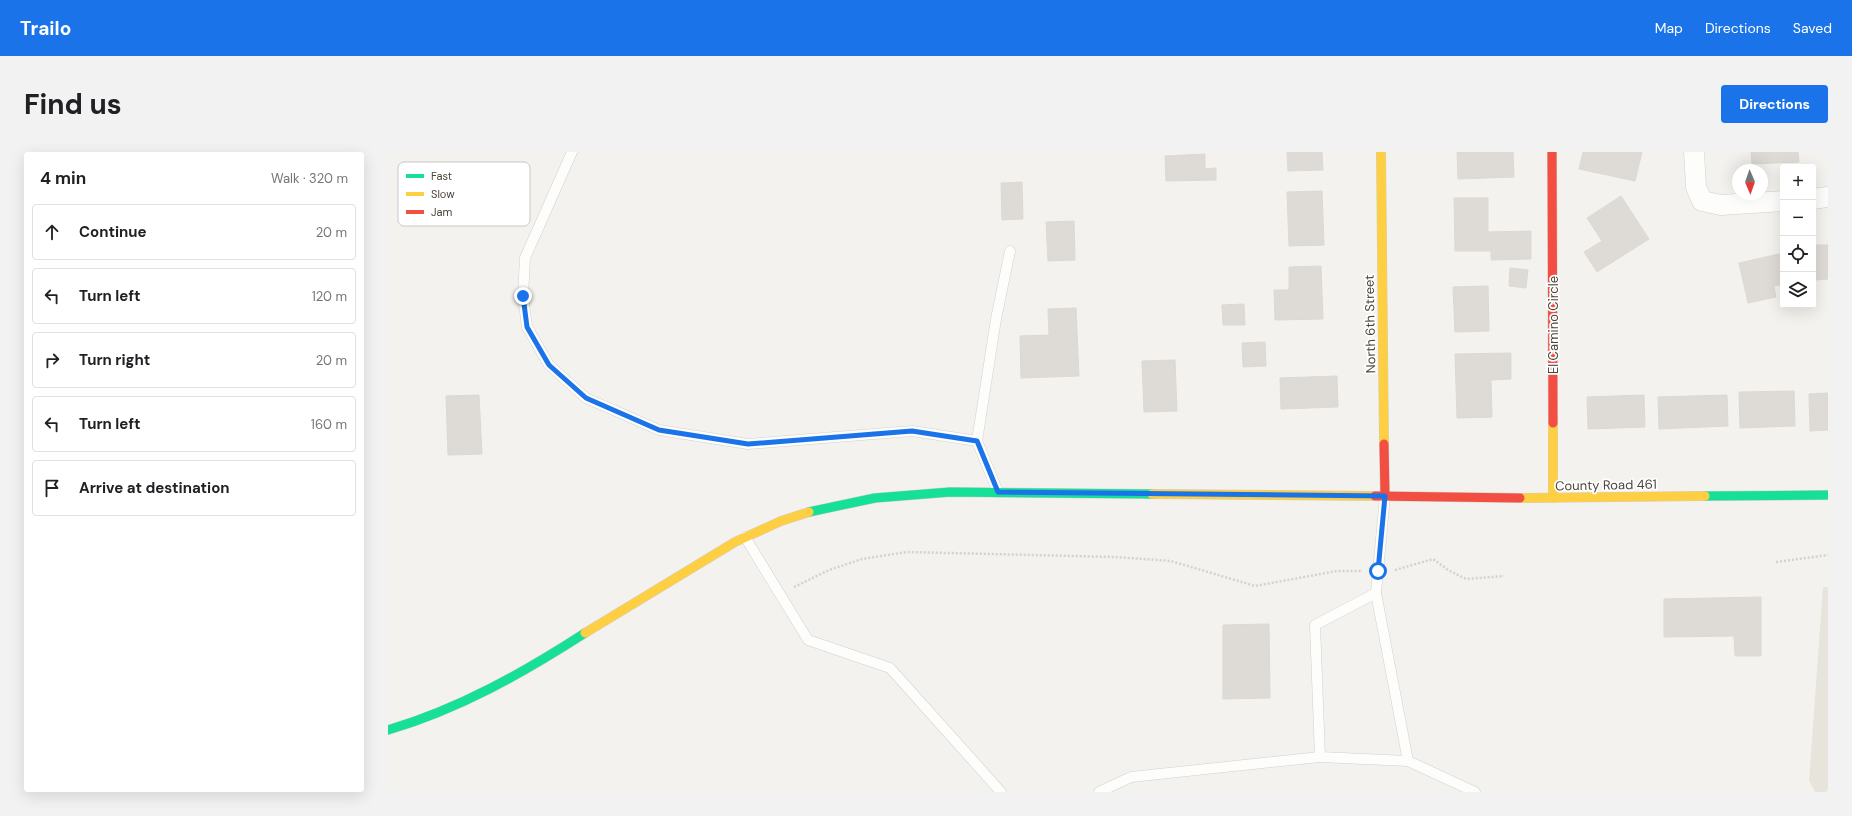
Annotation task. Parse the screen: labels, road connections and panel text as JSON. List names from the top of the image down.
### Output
{
  "streets": {
    "main road": ["North 6th Street", "El Camino Circle", "County Road 461"]
  },
  "crossings": [
    ["North 6th Street", "County Road 461"],
    ["El Camino Circle", "County Road 461"]
  ],
  "legend": ["Fast", "Slow", "Jam"],
  "north": "bottom",
  "page": {
    "header": "Trailo",
    "nav": ["Map", "Directions", "Saved"],
    "buttons": "Directions",
    "title": "Find us",
    "heading": ["4 min", "Walk · 320 m"],
    "map_buttons": ["+", "−"],
    "list": [
      ["Continue", "20 m"],
      ["Turn left", "120 m"],
      ["Turn right", "20 m"],
      ["Turn left", "160 m"],
      "Arrive at destination"
    ]
  }
}
